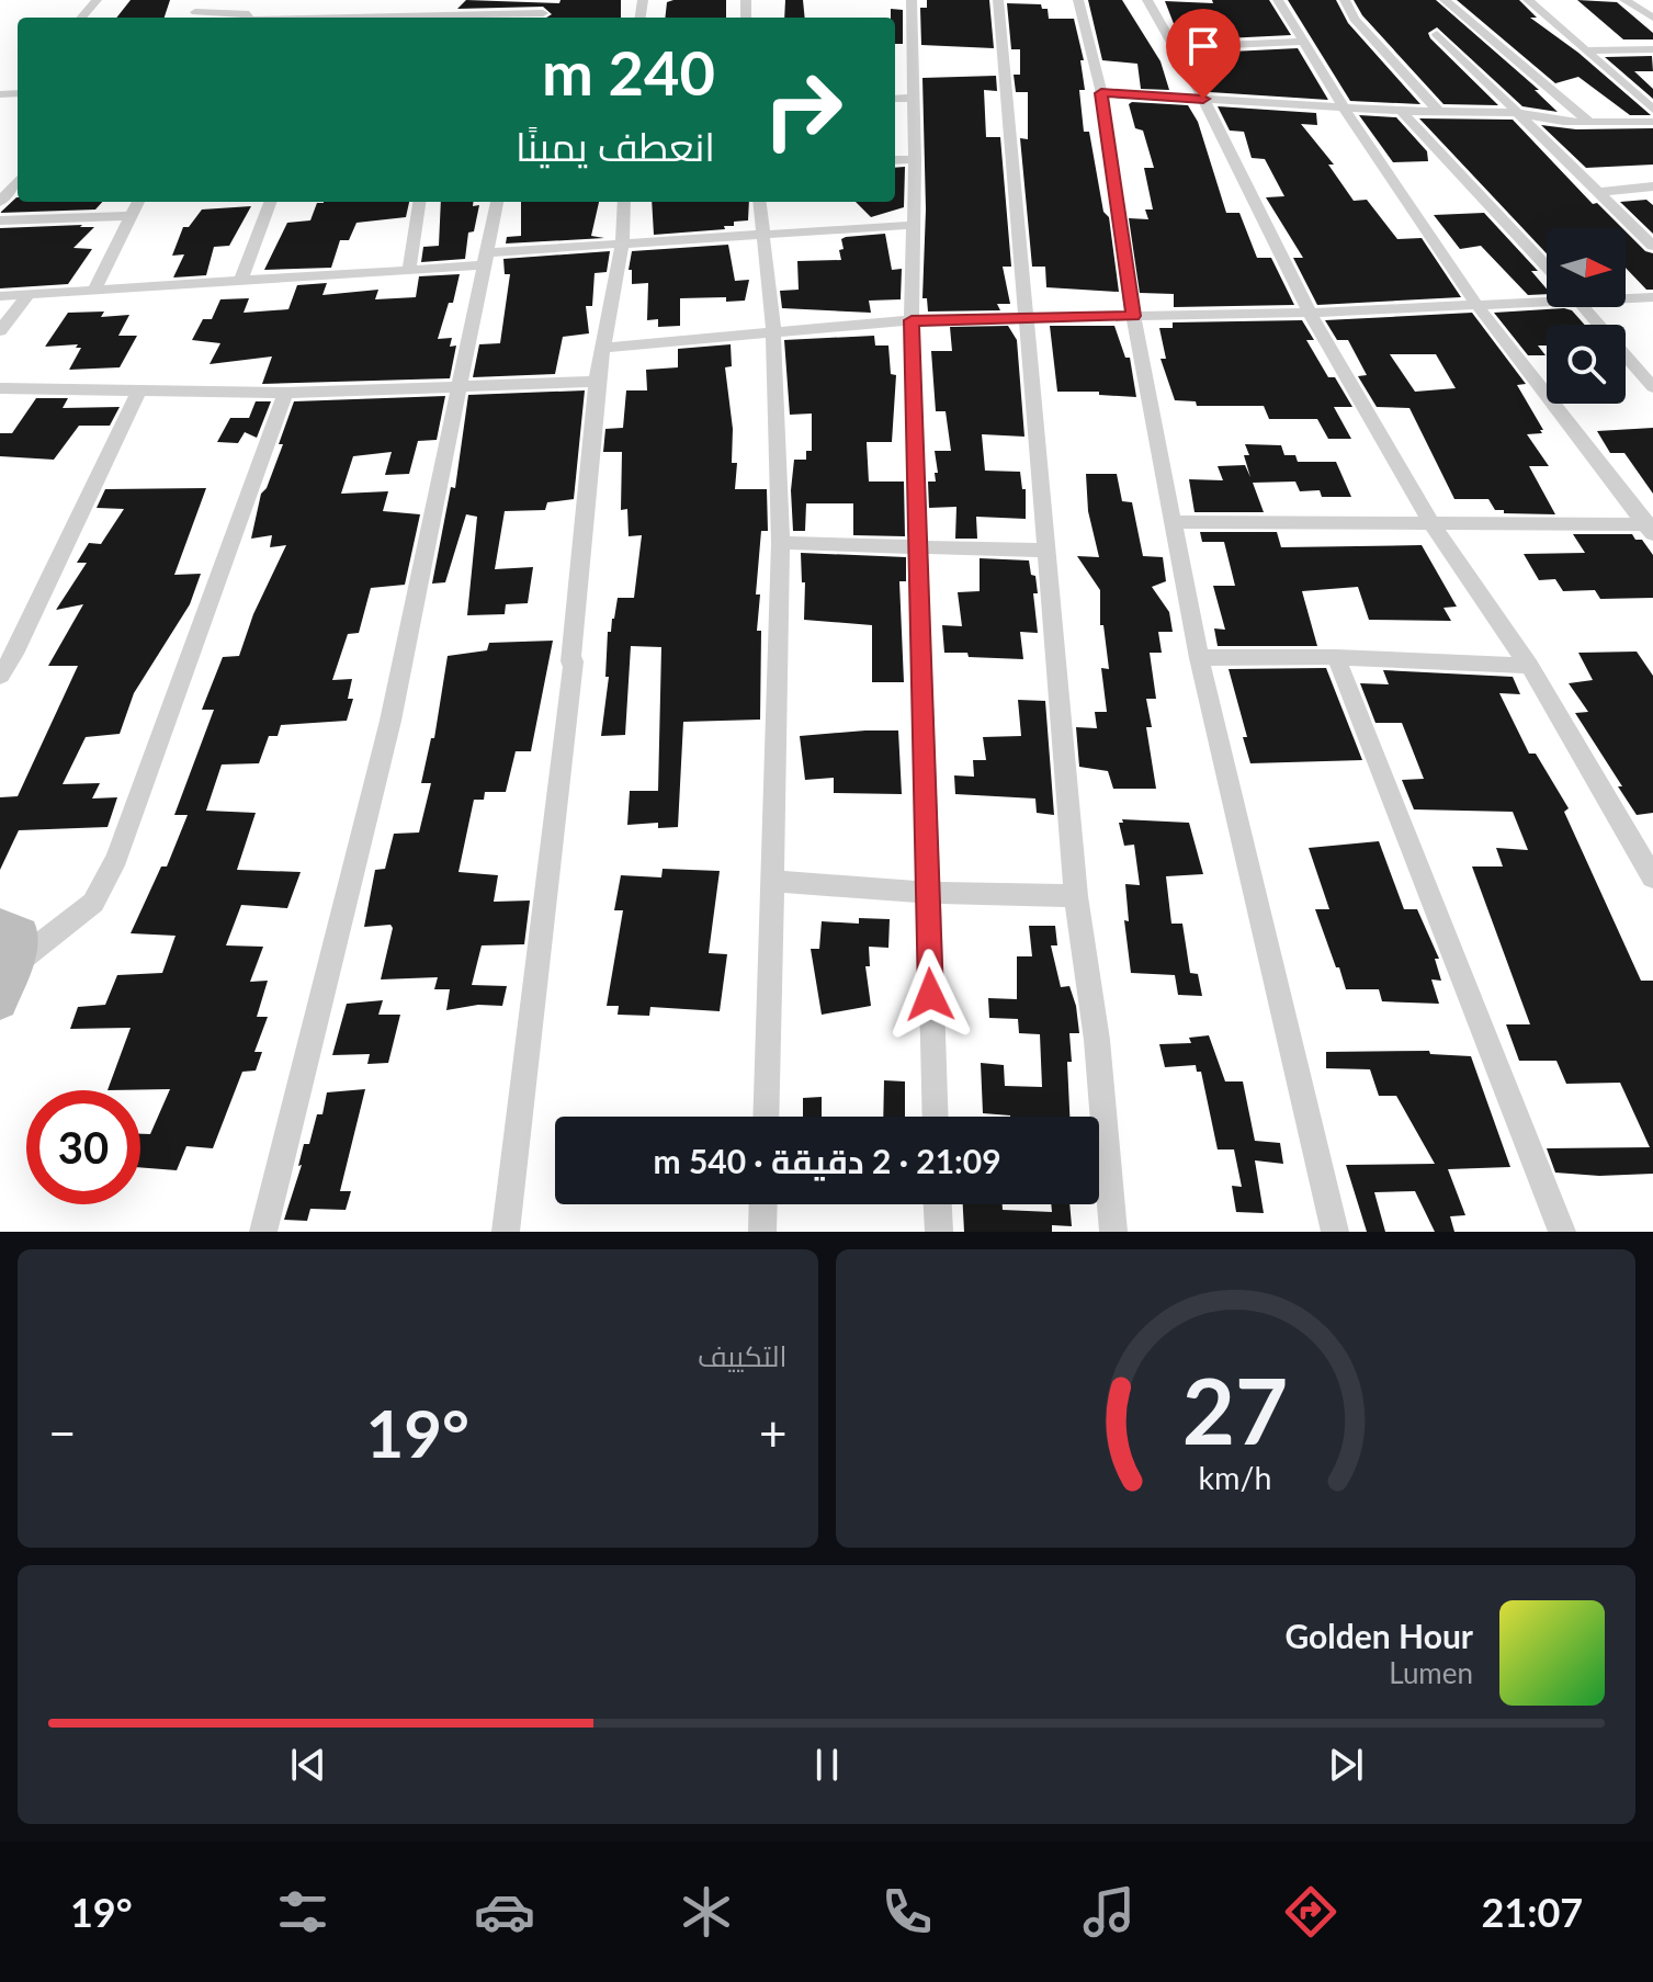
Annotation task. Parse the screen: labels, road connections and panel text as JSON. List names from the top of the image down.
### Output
{
  "north": "right",
  "page": {
    "turn": ["240 m", "انعطف يمينًا"],
    "limit": "30",
    "trip": "21:09 · 2 دقيقة · 540 m",
    "tile": "التكييف",
    "heat": ["−", "19°", "+"],
    "song": ["Golden Hour", "Lumen"],
    "tabs": ["21:07", "19°"],
    "gauge": ["27", "km/h"]
  }
}
